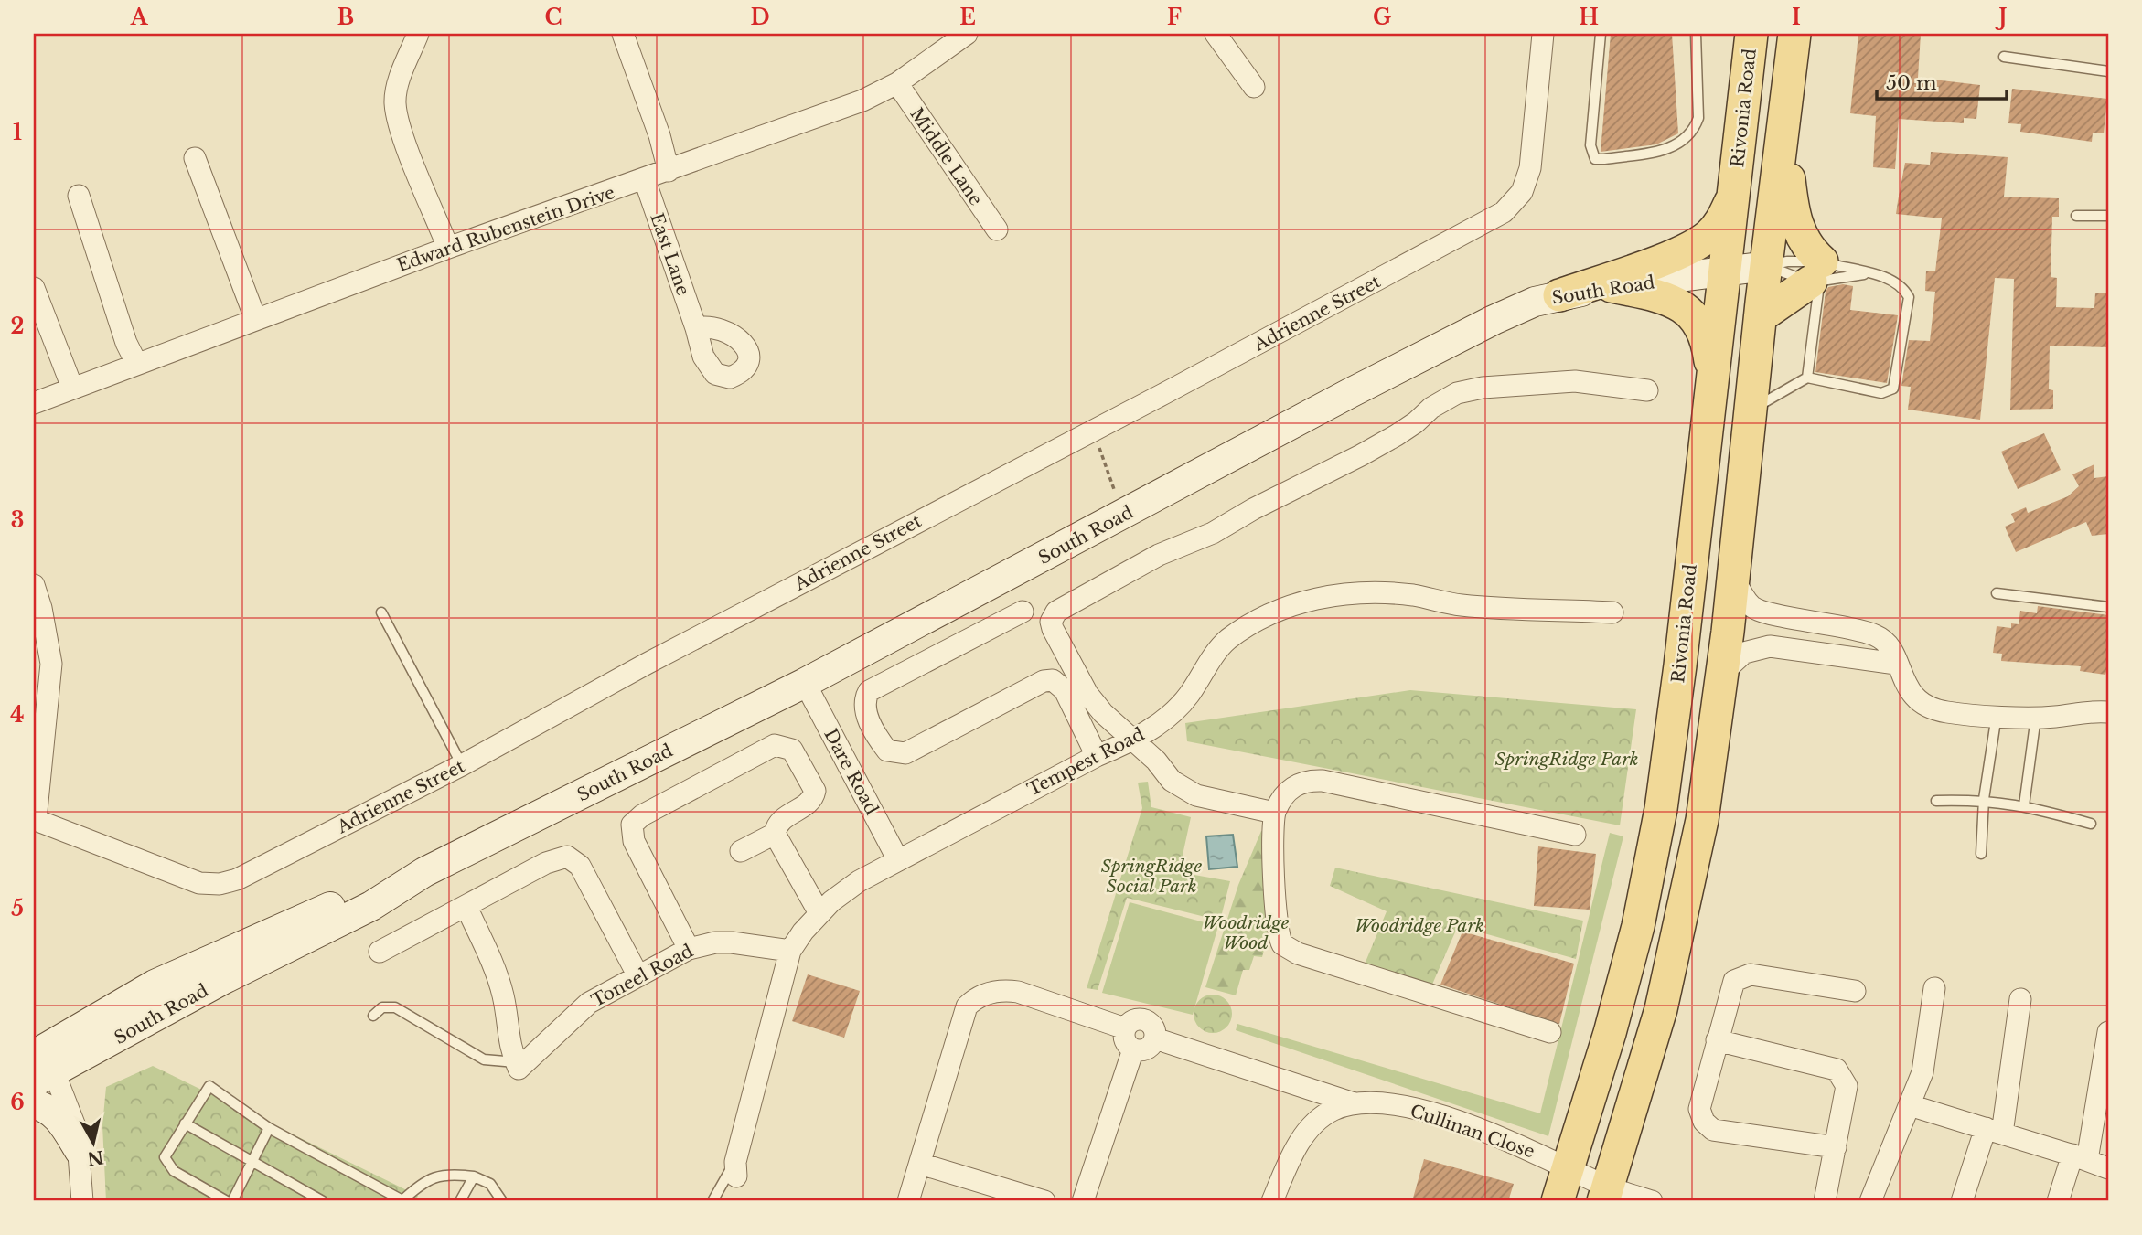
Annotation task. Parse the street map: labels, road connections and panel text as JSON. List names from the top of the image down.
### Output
{
  "streets": {
    "main road": ["Rivonia Road"],
    "street": [
      "Middle Lane",
      "Edward Rubenstein Drive",
      "East Lane",
      "South Road",
      "Adrienne Street",
      "Tempest Road",
      "Dare Road",
      "Toneel Road",
      "Cullinan Close"
    ]
  },
  "crossings": [
    ["Rivonia Road", "South Road"],
    ["Rivonia Road", "Cullinan Close"],
    ["Middle Lane", "Edward Rubenstein Drive"],
    ["Edward Rubenstein Drive", "East Lane"],
    ["South Road", "Dare Road"],
    ["Tempest Road", "Dare Road"],
    ["Tempest Road", "Toneel Road"]
  ],
  "parks": [
    "SpringRidge Park",
    "SpringRidge Social Park",
    "Woodridge Wood",
    "Woodridge Park"
  ],
  "scale_bar": "50 m",
  "north": "bottom",
  "grid": {
    "columns": [
      "A",
      "B",
      "C",
      "D",
      "E",
      "F",
      "G",
      "H",
      "I",
      "J"
    ],
    "rows": [
      "1",
      "2",
      "3",
      "4",
      "5",
      "6"
    ]
  }
}
